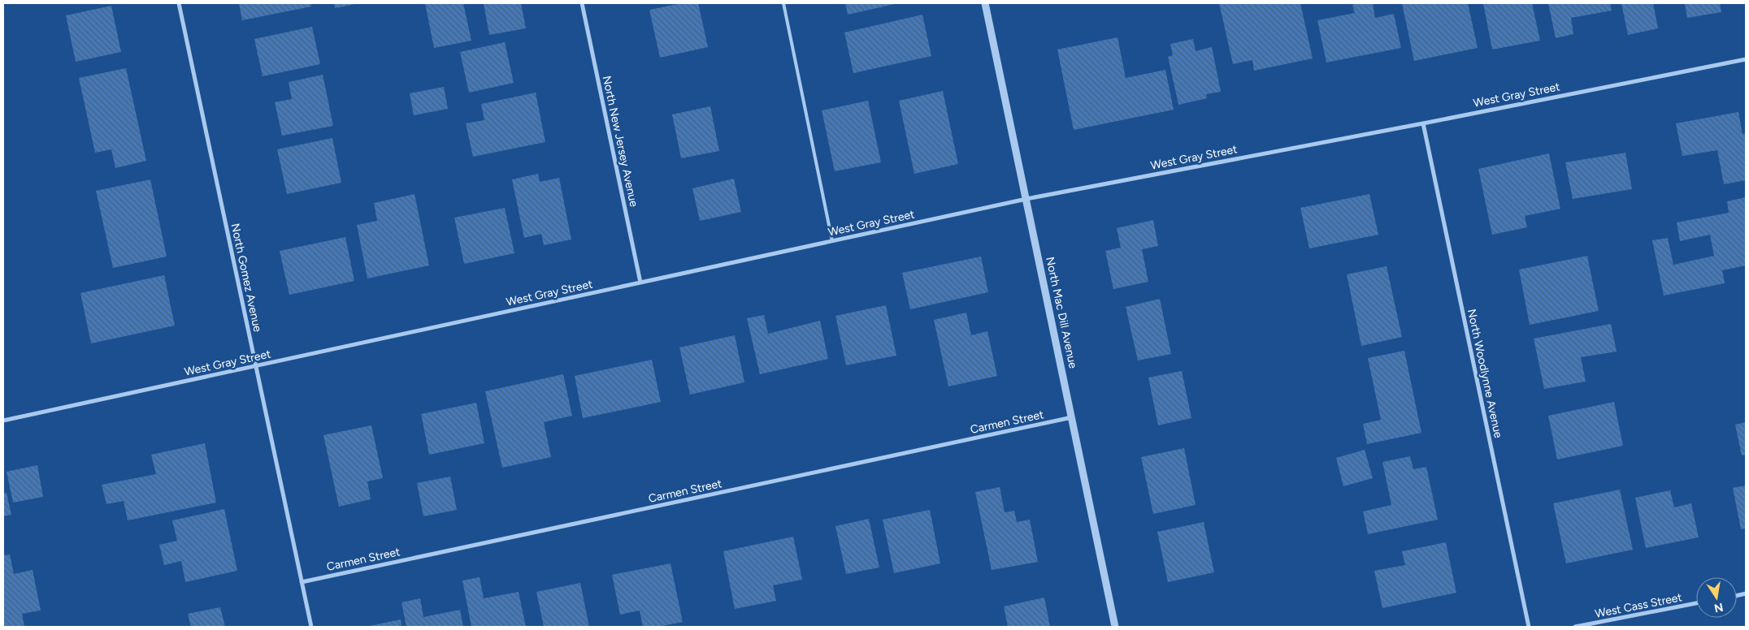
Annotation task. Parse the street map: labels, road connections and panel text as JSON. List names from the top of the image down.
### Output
{
  "streets": {
    "street": [
      "West Gray Street",
      "North New Jersey Avenue",
      "North Gomez Avenue",
      "North Mac Dill Avenue",
      "North Woodlynne Avenue",
      "Carmen Street",
      "West Cass Street"
    ]
  },
  "crossings": [
    ["West Gray Street", "North New Jersey Avenue"],
    ["West Gray Street", "North Gomez Avenue"],
    ["West Gray Street", "North Mac Dill Avenue"],
    ["West Gray Street", "North Woodlynne Avenue"],
    ["North Gomez Avenue", "Carmen Street"],
    ["North Mac Dill Avenue", "Carmen Street"]
  ],
  "north": "bottom"
}
